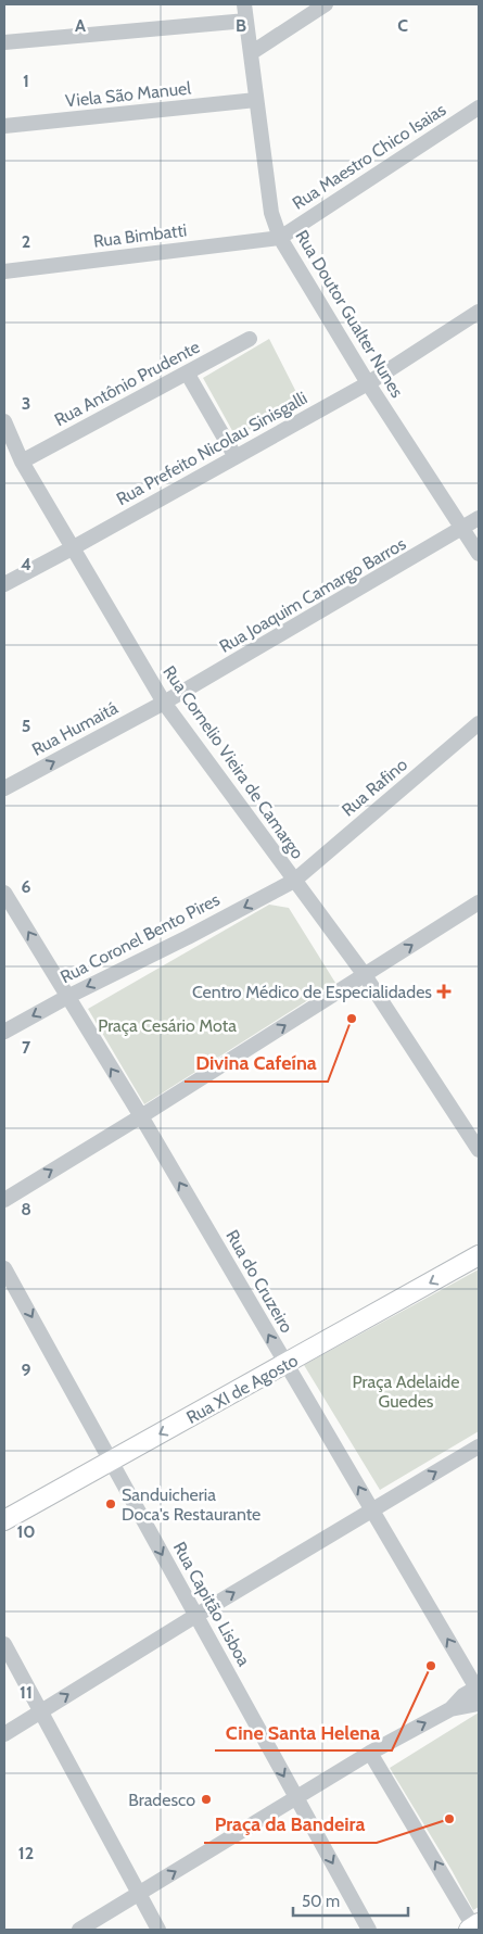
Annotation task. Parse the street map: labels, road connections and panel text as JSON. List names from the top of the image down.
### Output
{
  "streets": {
    "main road": ["Rua XI de Agosto"],
    "street": [
      "Viela São Manuel",
      "Rua Maestro Chico Isaias",
      "Rua Bimbatti",
      "Rua Doutor Gualter Nunes",
      "Rua Antônio Prudente",
      "Rua Prefeito Nicolau Sinisgalli",
      "Rua Joaquim Camargo Barros",
      "Rua Humaitá",
      "Rua Cornelio Vieira de Camargo",
      "Rua Rafino",
      "Rua Coronel Bento Pires",
      "Rua do Cruzeiro",
      "Rua Capitão Lisboa"
    ]
  },
  "crossings": [
    ["Viela São Manuel", "Rua Doutor Gualter Nunes"],
    ["Rua Maestro Chico Isaias", "Rua Bimbatti"],
    ["Rua Maestro Chico Isaias", "Rua Doutor Gualter Nunes"],
    ["Rua Bimbatti", "Rua Doutor Gualter Nunes"],
    ["Rua Doutor Gualter Nunes", "Rua Prefeito Nicolau Sinisgalli"],
    ["Rua Doutor Gualter Nunes", "Rua Joaquim Camargo Barros"],
    ["Rua Antônio Prudente", "Rua Cornelio Vieira de Camargo"],
    ["Rua Prefeito Nicolau Sinisgalli", "Rua Cornelio Vieira de Camargo"],
    ["Rua Joaquim Camargo Barros", "Rua Humaitá"],
    ["Rua Joaquim Camargo Barros", "Rua Cornelio Vieira de Camargo"],
    ["Rua Humaitá", "Rua Cornelio Vieira de Camargo"],
    ["Rua Cornelio Vieira de Camargo", "Rua Rafino"],
    ["Rua Cornelio Vieira de Camargo", "Rua Coronel Bento Pires"],
    ["Rua Rafino", "Rua Coronel Bento Pires"],
    ["Rua Coronel Bento Pires", "Rua do Cruzeiro"],
    ["Rua do Cruzeiro", "Rua XI de Agosto"],
    ["Rua XI de Agosto", "Rua Capitão Lisboa"]
  ],
  "one_way": [
    "Rua Humaitá",
    "Rua do Cruzeiro",
    "Rua XI de Agosto",
    "Rua Capitão Lisboa"
  ],
  "parks": ["Praça Cesário Mota", "Praça Adelaide Guedes"],
  "places": {
    "health": ["Centro Médico de Especialidades"],
    "other": [
      "Divina Cafeína",
      "Sanduicheria Doca's Restaurante",
      "Cine Santa Helena",
      "Bradesco",
      "Praça da Bandeira"
    ]
  },
  "scale_bar": "50 m",
  "grid": {
    "columns": ["A", "B", "C"],
    "rows": [
      "1",
      "2",
      "3",
      "4",
      "5",
      "6",
      "7",
      "8",
      "9",
      "10",
      "11",
      "12"
    ]
  }
}
